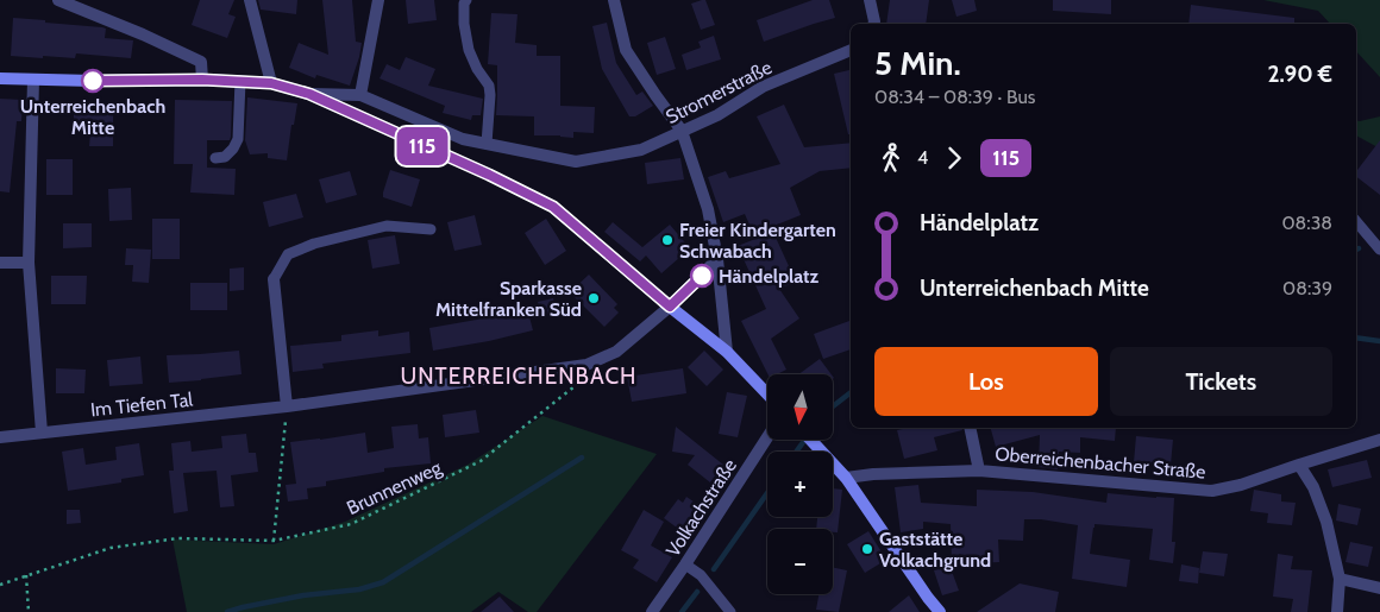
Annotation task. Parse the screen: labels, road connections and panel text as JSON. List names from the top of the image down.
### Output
{
  "streets": {
    "street": [
      "Stromerstraße",
      "Im Tiefen Tal",
      "Oberreichenbacher Straße",
      "Volkachstraße"
    ],
    "path": ["Brunnenweg"]
  },
  "crossings": [
    ["Im Tiefen Tal", "Brunnenweg"]
  ],
  "districts": ["UNTERREICHENBACH"],
  "places": [
    "Unterreichenbach Mitte",
    "Freier Kindergarten Schwabach",
    "Händelplatz",
    "Sparkasse Mittelfranken Süd",
    "Gaststätte Volkachgrund"
  ],
  "lines": ["bus line 115"],
  "north": "bottom",
  "page": {
    "on_map": "115",
    "heading": ["5 Min.", "08:34 – 08:39 · Bus", "2.90 €"],
    "legs": ["4", "115"],
    "list": [
      {
        "name": "Händelplatz",
        "value": "08:38"
      },
      {
        "name": "Unterreichenbach Mitte",
        "value": "08:39"
      }
    ],
    "buttons": ["Los", "Tickets"],
    "map_buttons": ["+", "−"]
  }
}
